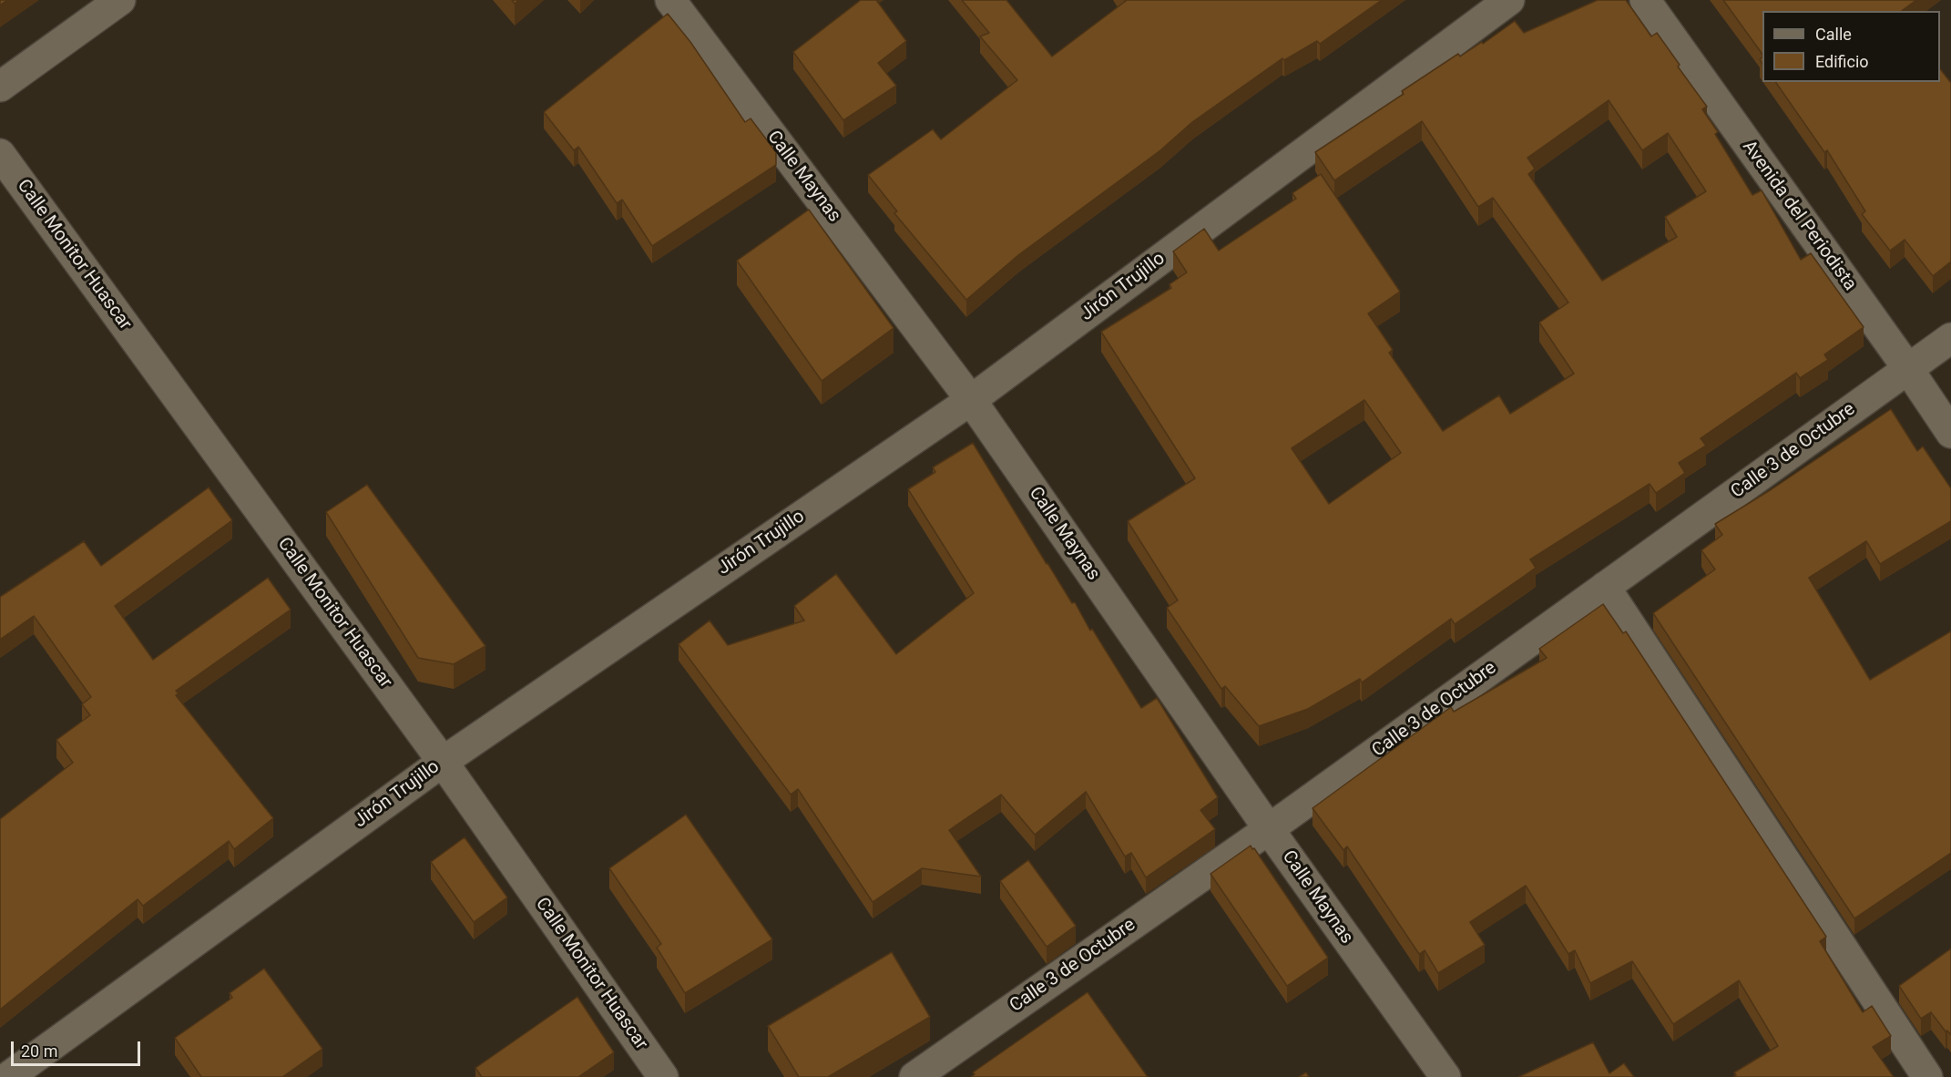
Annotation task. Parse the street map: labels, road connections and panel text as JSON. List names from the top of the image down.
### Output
{
  "streets": {
    "street": [
      "Calle Maynas",
      "Avenida del Periodista",
      "Calle Monitor Huascar",
      "Jirón Trujillo",
      "Calle 3 de Octubre"
    ]
  },
  "crossings": [
    ["Calle Maynas", "Jirón Trujillo"],
    ["Calle Maynas", "Calle 3 de Octubre"],
    ["Avenida del Periodista", "Calle 3 de Octubre"],
    ["Calle Monitor Huascar", "Jirón Trujillo"]
  ],
  "legend": ["Calle", "Edificio"],
  "scale_bar": "20 m"
}
